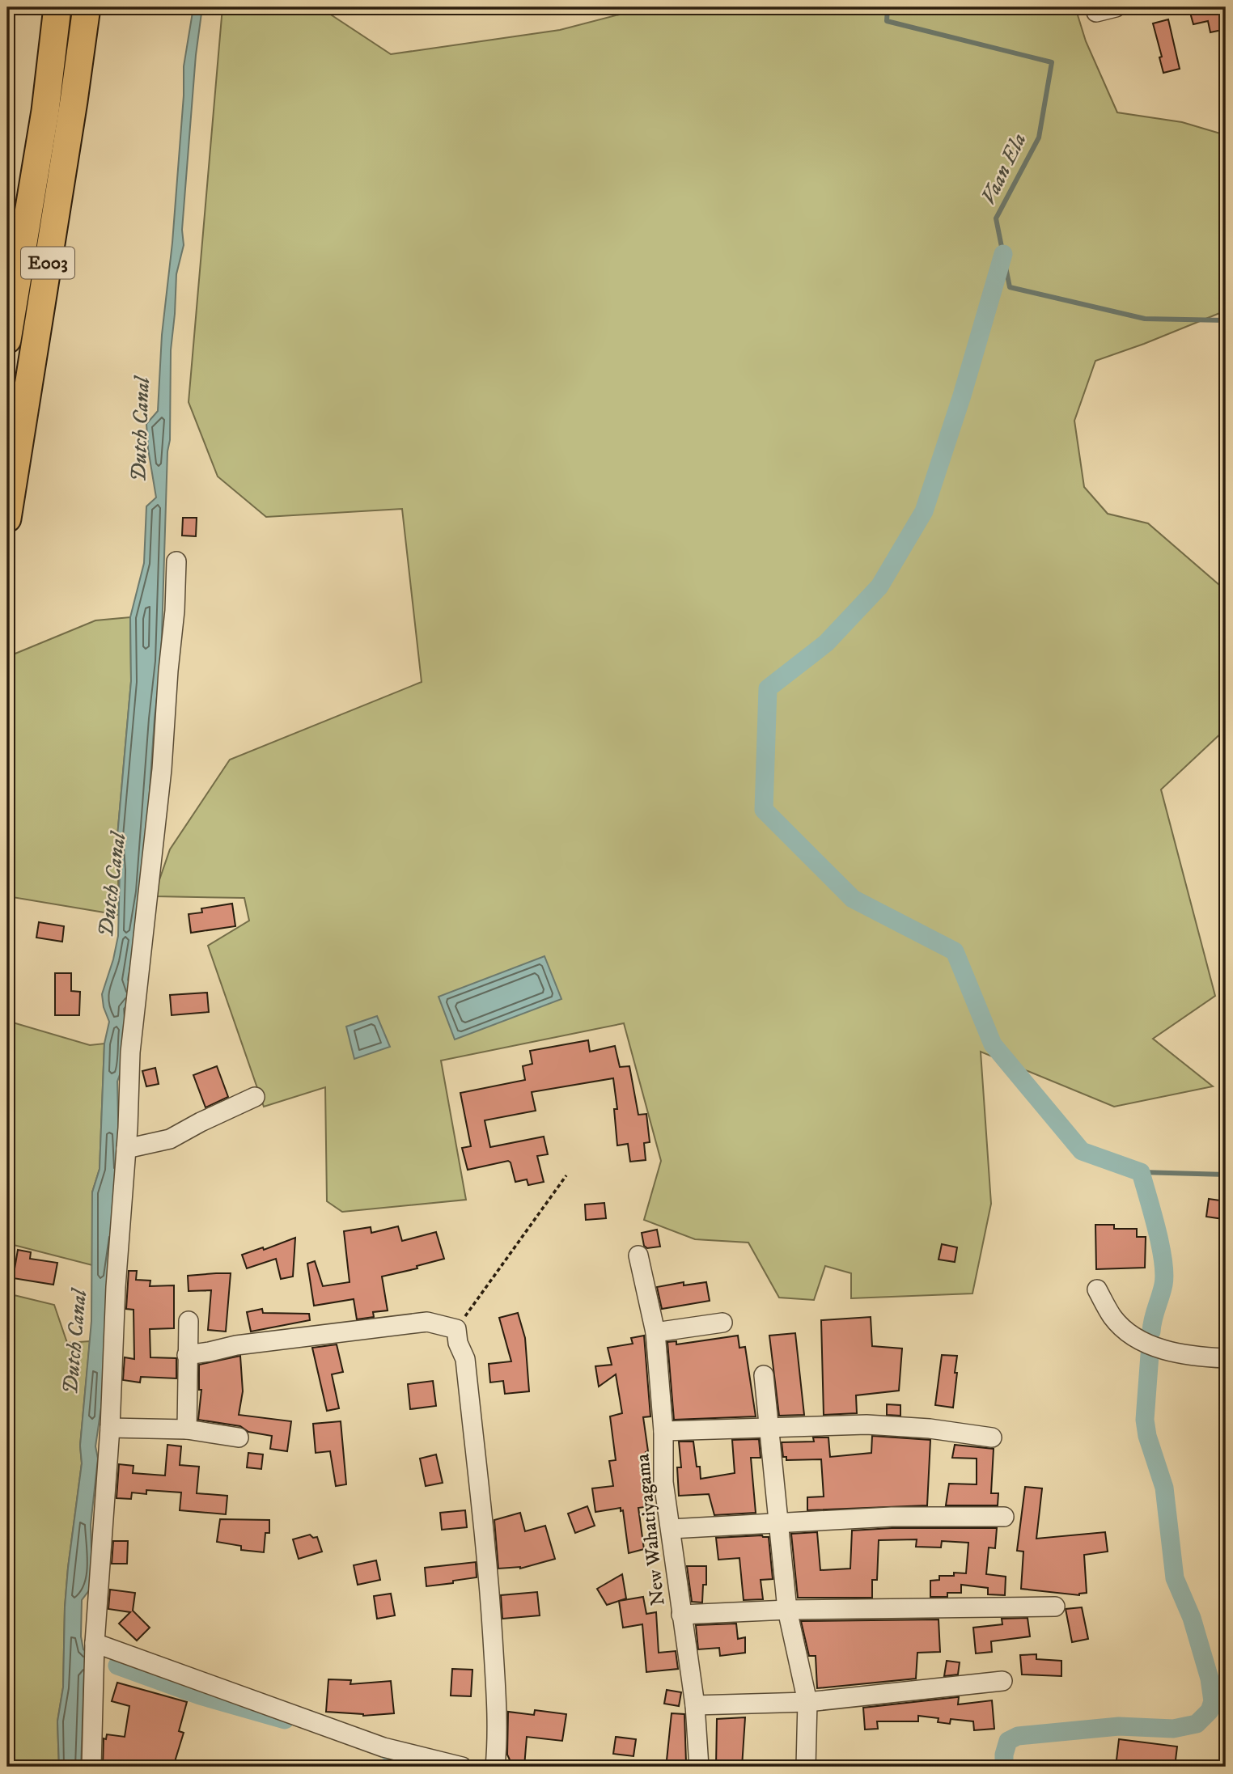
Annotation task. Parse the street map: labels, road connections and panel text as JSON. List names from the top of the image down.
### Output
{
  "streets": {
    "highway": ["E003"],
    "street": ["New Wahatiyagama"]
  },
  "water": ["Vaan Ela", "Dutch Canal"]
}
